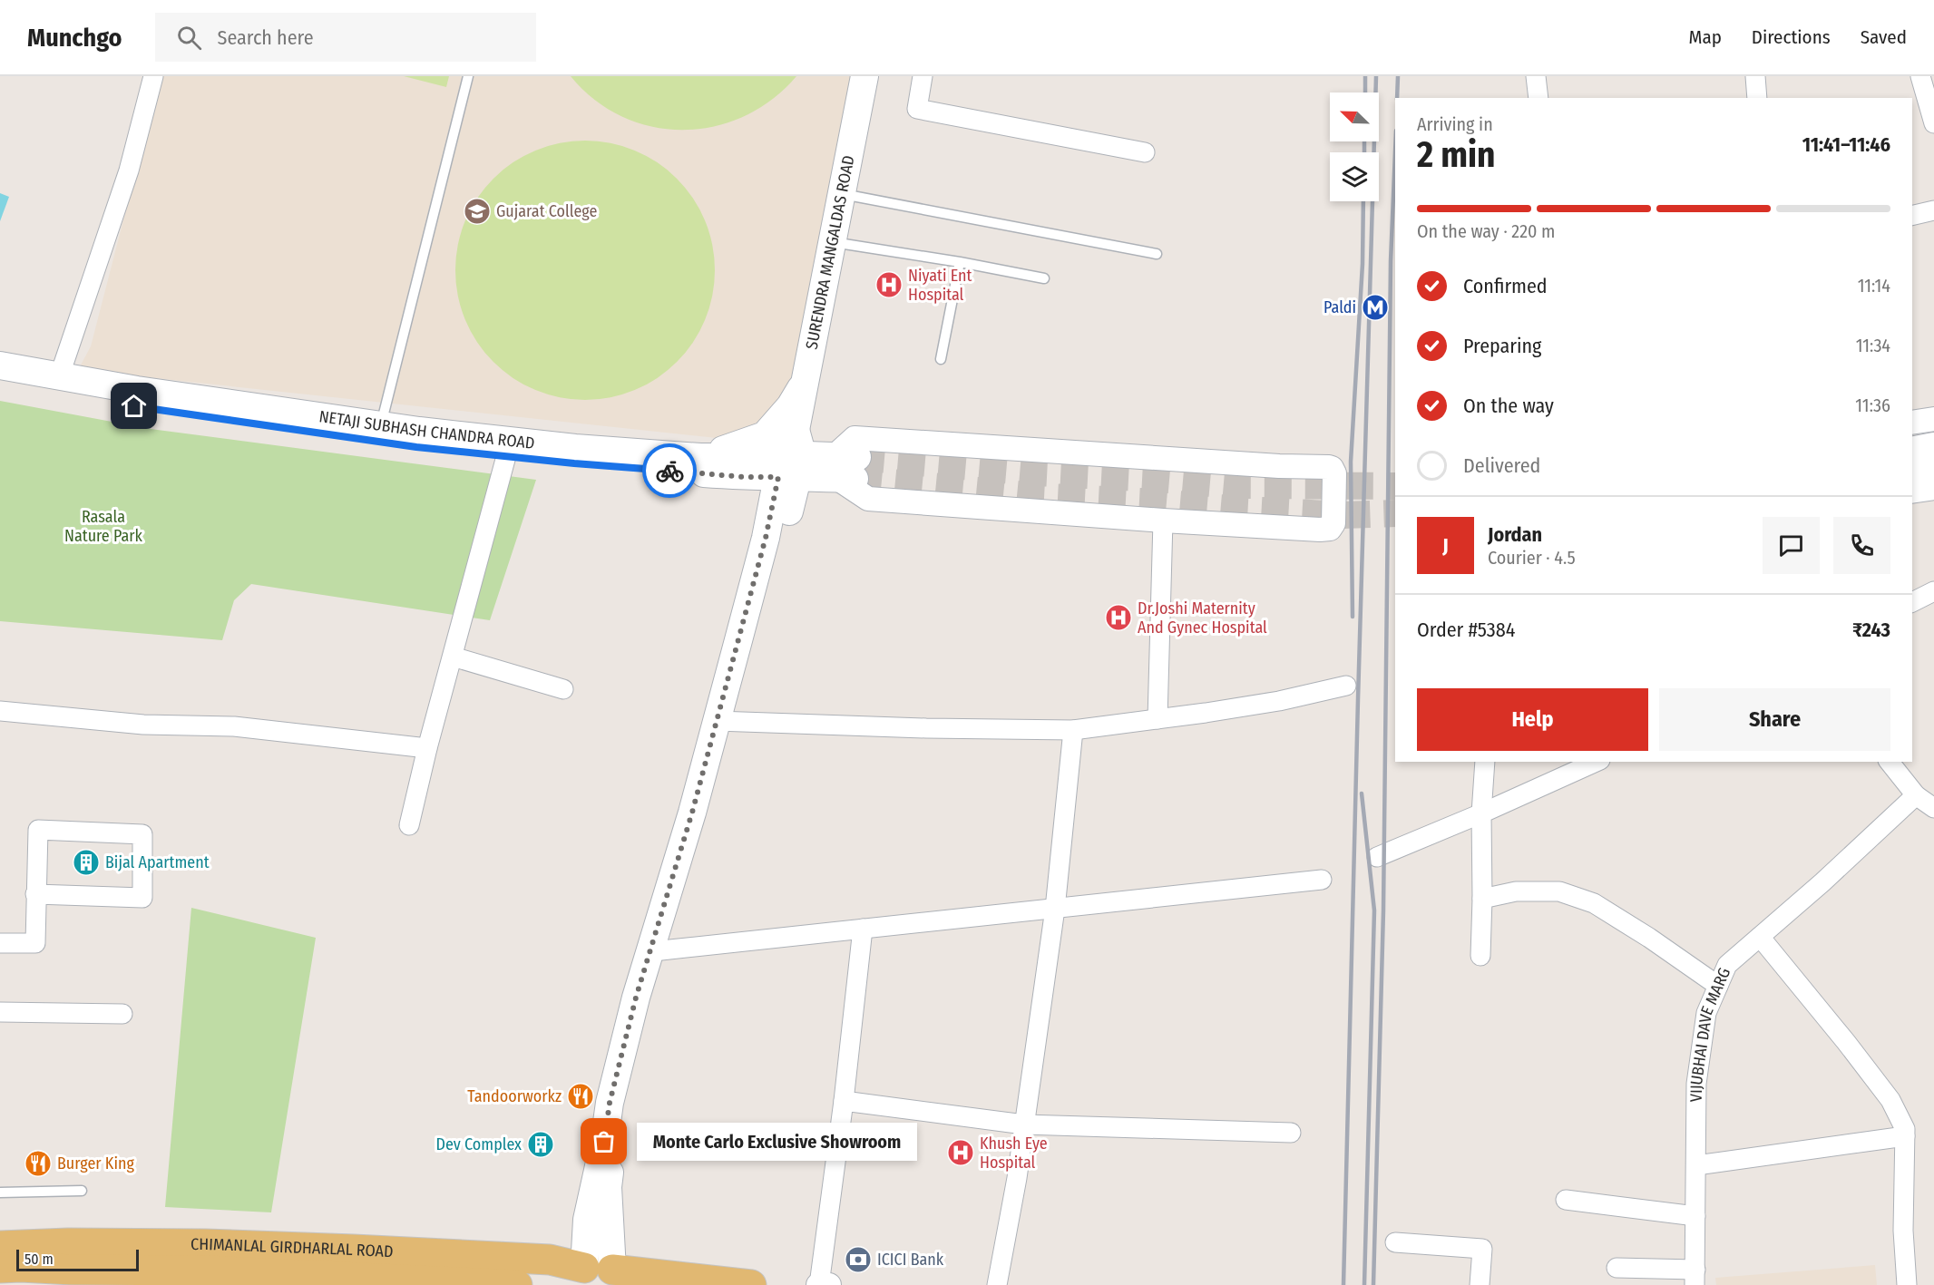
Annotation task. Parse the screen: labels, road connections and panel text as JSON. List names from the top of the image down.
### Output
{
  "streets": {
    "main road": ["SURENDRA MANGALDAS ROAD", "NETAJI SUBHASH CHANDRA ROAD", "CHIMANLAL GIRDHARLAL ROAD"],
    "street": ["VIJUBHAI DAVE MARG"]
  },
  "crossings": [
    ["SURENDRA MANGALDAS ROAD", "NETAJI SUBHASH CHANDRA ROAD"]
  ],
  "parks": ["Rasala Nature Park"],
  "places": {
    "school or university": ["Gujarat College"],
    "hospital": ["Niyati Ent Hospital", "Dr.Joshi Maternity And Gynec Hospital", "Khush Eye Hospital"],
    "metro station": ["Paldi"],
    "building": ["Bijal Apartment", "Dev Complex"],
    "restaurant": ["Tandoorworkz", "Burger King"],
    "other": ["Monte Carlo Exclusive Showroom"],
    "bank": ["ICICI Bank"]
  },
  "scale_bar": "50 m",
  "north": "top left",
  "page": {
    "header": "Munchgo",
    "search": "Search here",
    "nav": ["Map", "Directions", "Saved"],
    "heading": ["2 min", "Arriving in", "11:41–11:46"],
    "panel": [
      "Jordan",
      "Courier · 4.5",
      "Order #5384",
      "₹243"
    ],
    "bar": "On the way · 220 m",
    "list": [
      ["Confirmed", "11:14"],
      ["Preparing", "11:34"],
      ["On the way", "11:36"],
      "Delivered"
    ],
    "round": "J",
    "buttons": ["Help", "Share"],
    "bubble": "Monte Carlo Exclusive Showroom",
    "scale": "50 m"
  }
}
